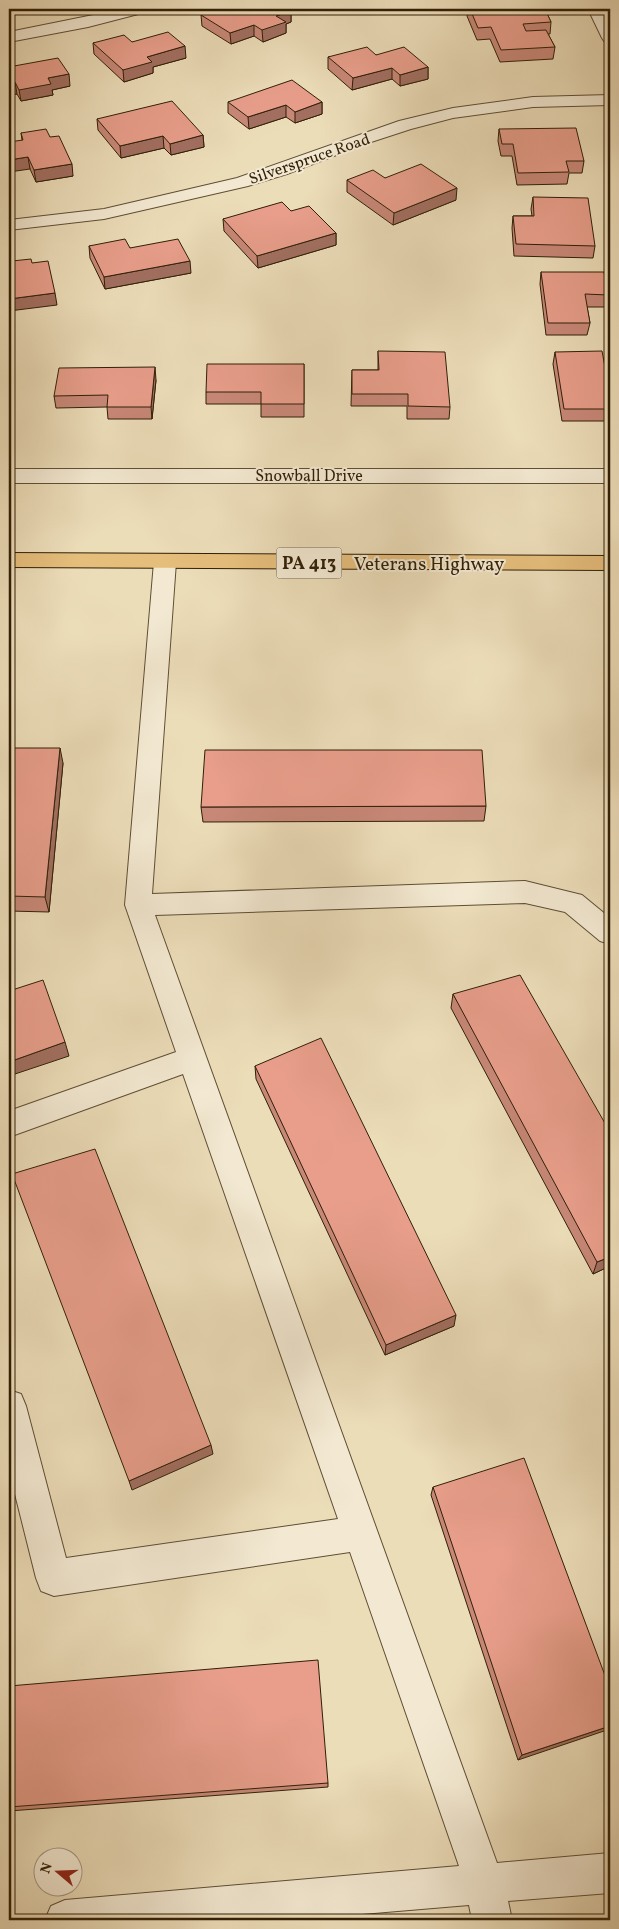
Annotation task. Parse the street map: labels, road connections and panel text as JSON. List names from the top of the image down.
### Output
{
  "streets": {
    "main road": ["PA 413", "Veterans Highway"],
    "street": ["Silverspruce Road", "Snowball Drive"]
  },
  "north": "left"
}
